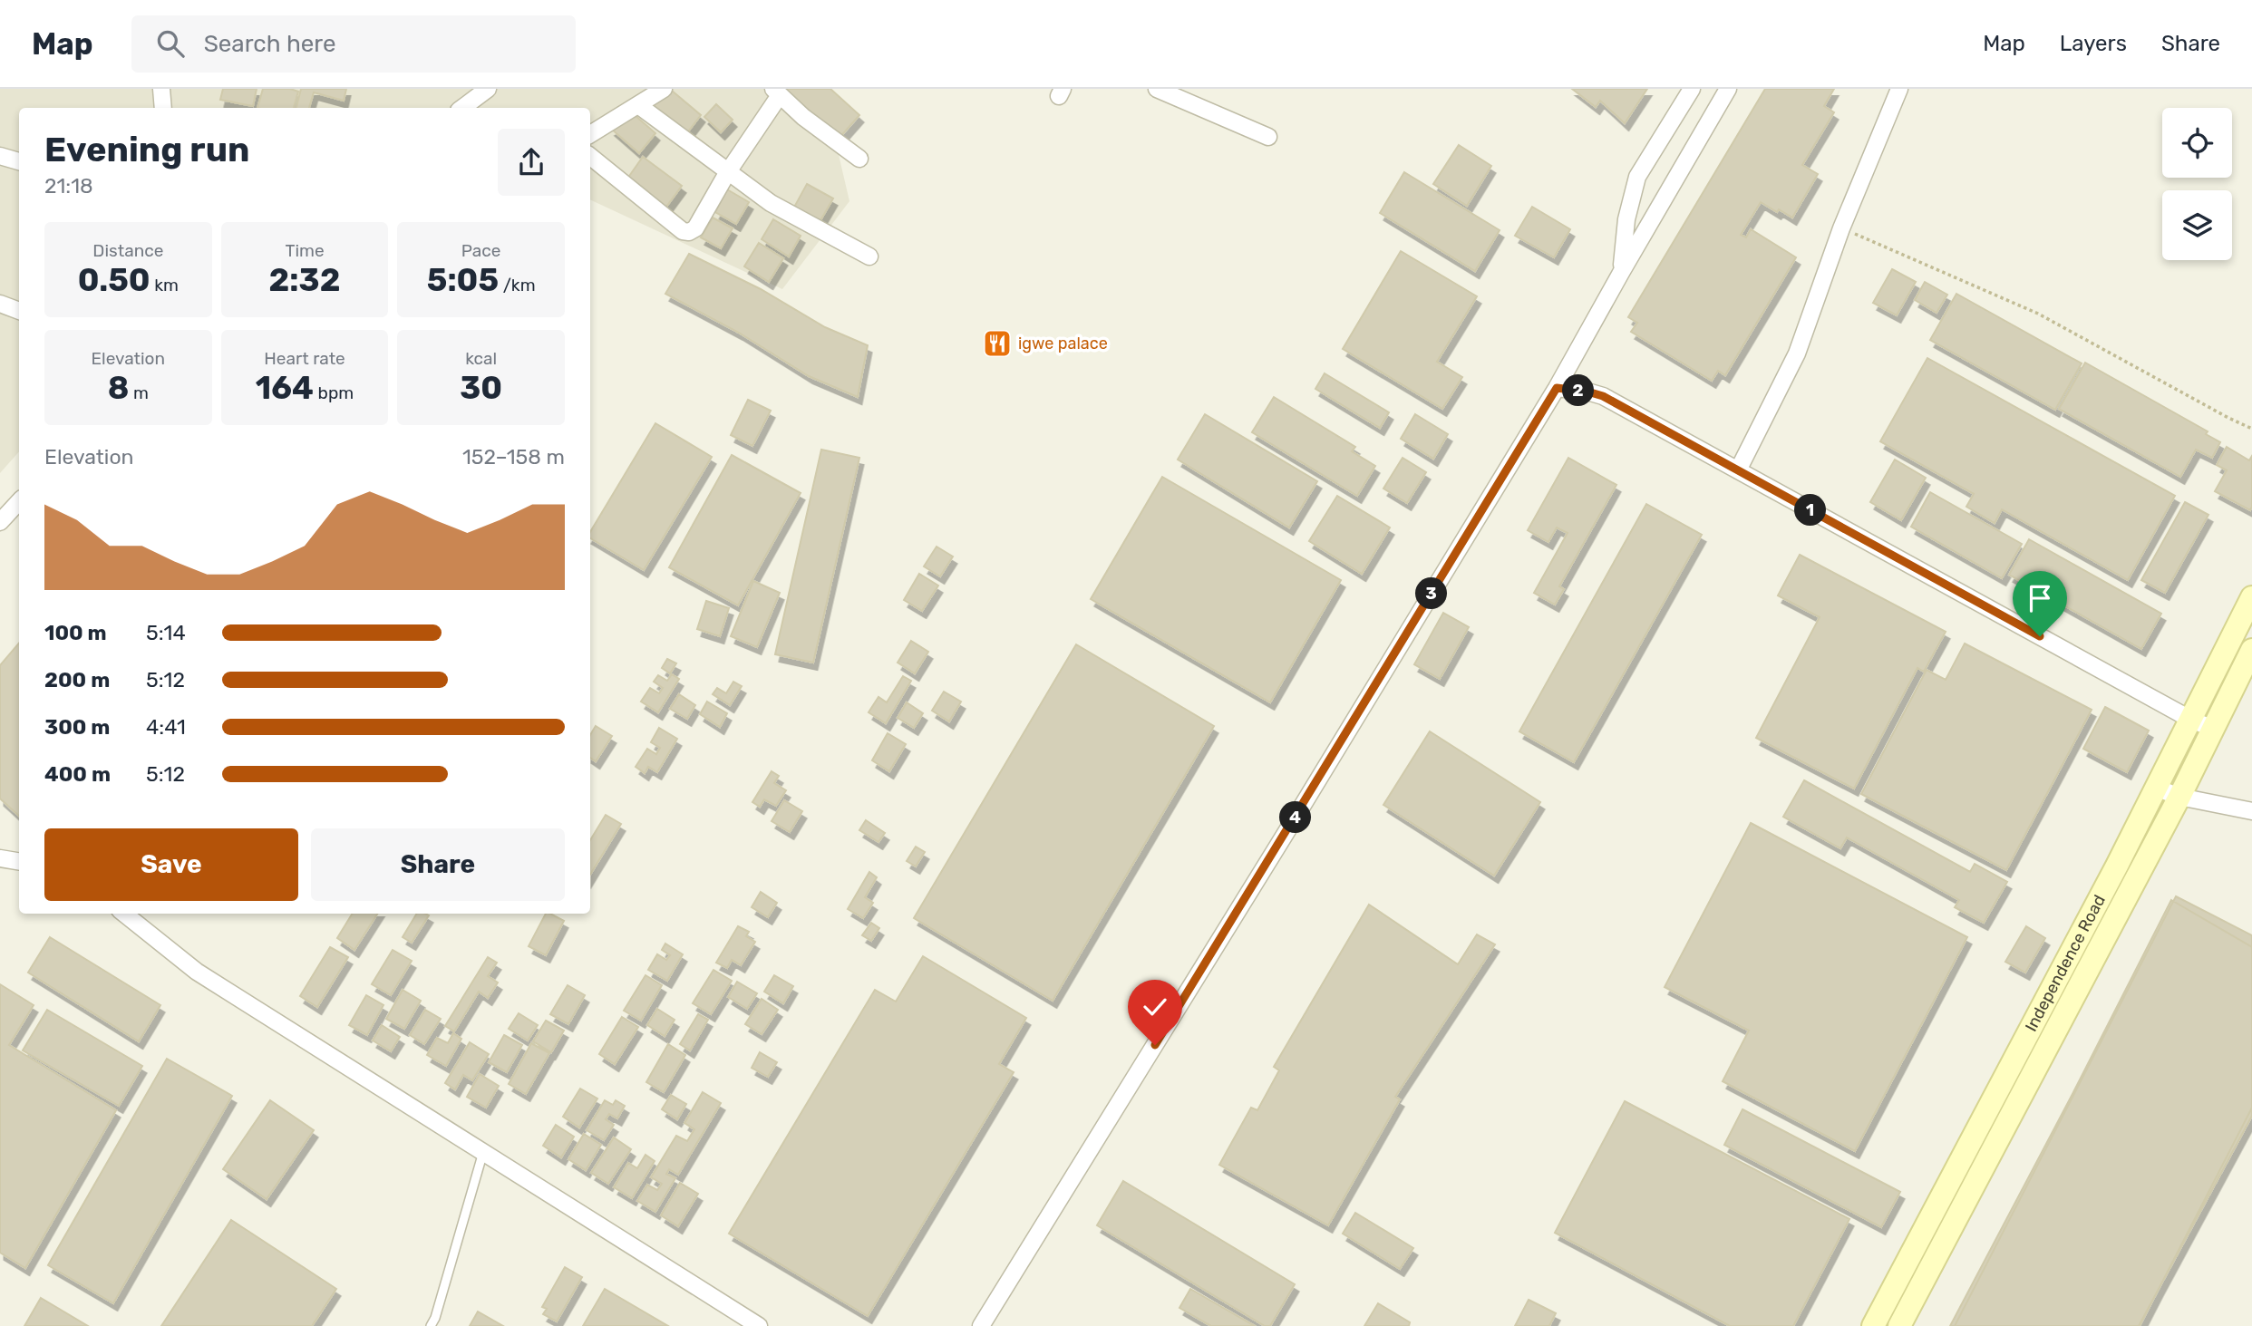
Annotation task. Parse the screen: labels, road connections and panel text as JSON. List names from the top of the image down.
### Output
{
  "streets": {
    "main road": ["Independence Road"]
  },
  "places": {
    "restaurant": ["igwe palace"]
  },
  "page": {
    "header": "Map",
    "search": "Search here",
    "nav": ["Map", "Layers", "Share"],
    "heading": ["Evening run", "21:18"],
    "stats": [
      ["Distance", "0.50 km"],
      ["Time", "2:32"],
      ["Pace", "5:05 /km"],
      ["Elevation", "8 m"],
      ["Heart rate", "164 bpm"],
      ["kcal", "30"]
    ],
    "pins": [
      "2",
      "1",
      "3",
      "4"
    ],
    "chart": ["Elevation", "152–158 m"],
    "list": [
      {
        "name": "100 m",
        "note": "5:14"
      },
      {
        "name": "200 m",
        "note": "5:12"
      },
      {
        "name": "300 m",
        "note": "4:41"
      },
      {
        "name": "400 m",
        "note": "5:12"
      }
    ],
    "buttons": ["Save", "Share"]
  }
}
